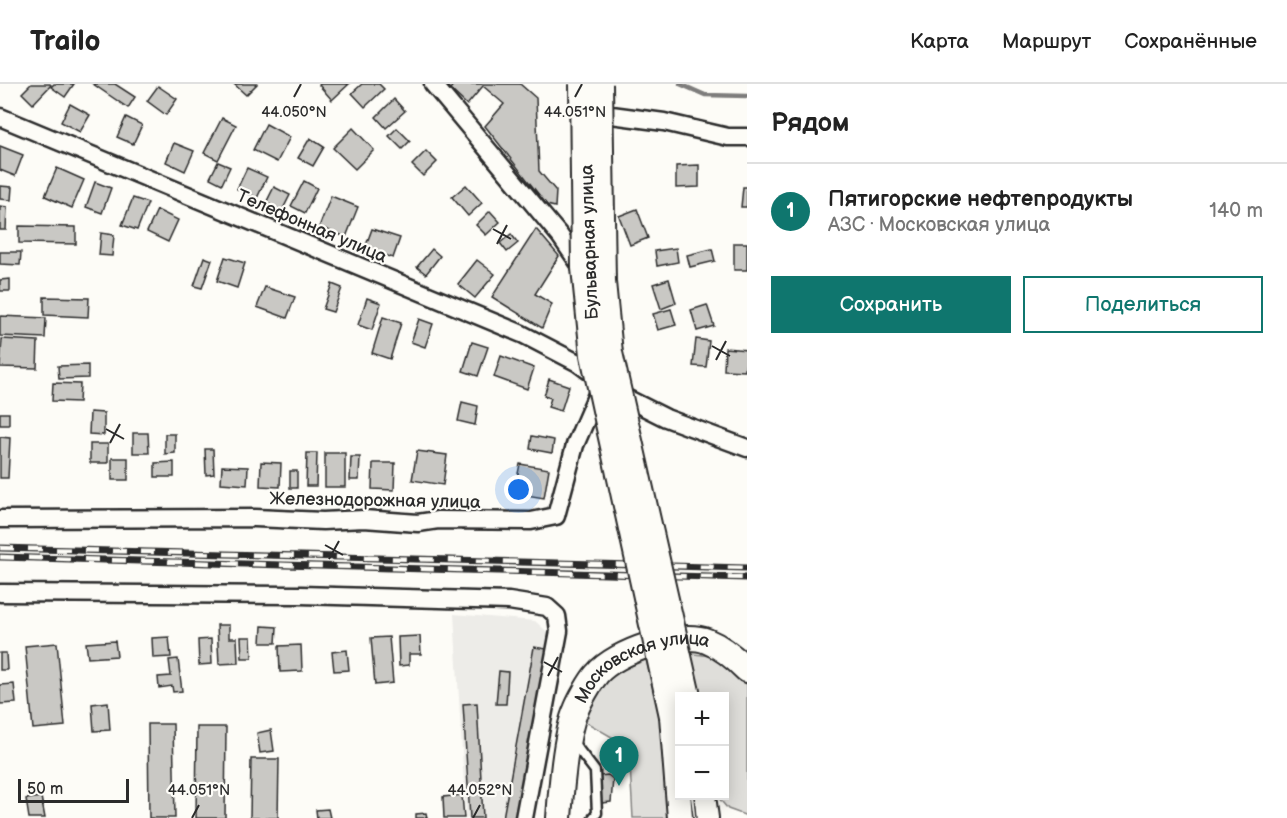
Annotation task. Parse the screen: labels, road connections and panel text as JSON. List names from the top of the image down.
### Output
{
  "streets": {
    "main road": ["Московская улица"],
    "street": ["Телефонная улица", "Бульварная улица", "Железнодорожная улица"]
  },
  "crossings": [
    ["Телефонная улица", "Железнодорожная улица"]
  ],
  "scale_bar": "50 m",
  "page": {
    "header": "Trailo",
    "nav": ["Карта", "Маршрут", "Сохранённые"],
    "heading": "Рядом",
    "list": [
      {
        "mark": "1",
        "name": "Пятигорские нефтепродукты",
        "note": "АЗС · Московская улица",
        "value": "140 m"
      }
    ],
    "buttons": ["Сохранить", "Поделиться"],
    "map_buttons": ["+", "−"],
    "pins": "1",
    "scale": "50 m"
  },
  "coordinates": ["44.050°N", "44.051°N", "44.052°N"]
}
